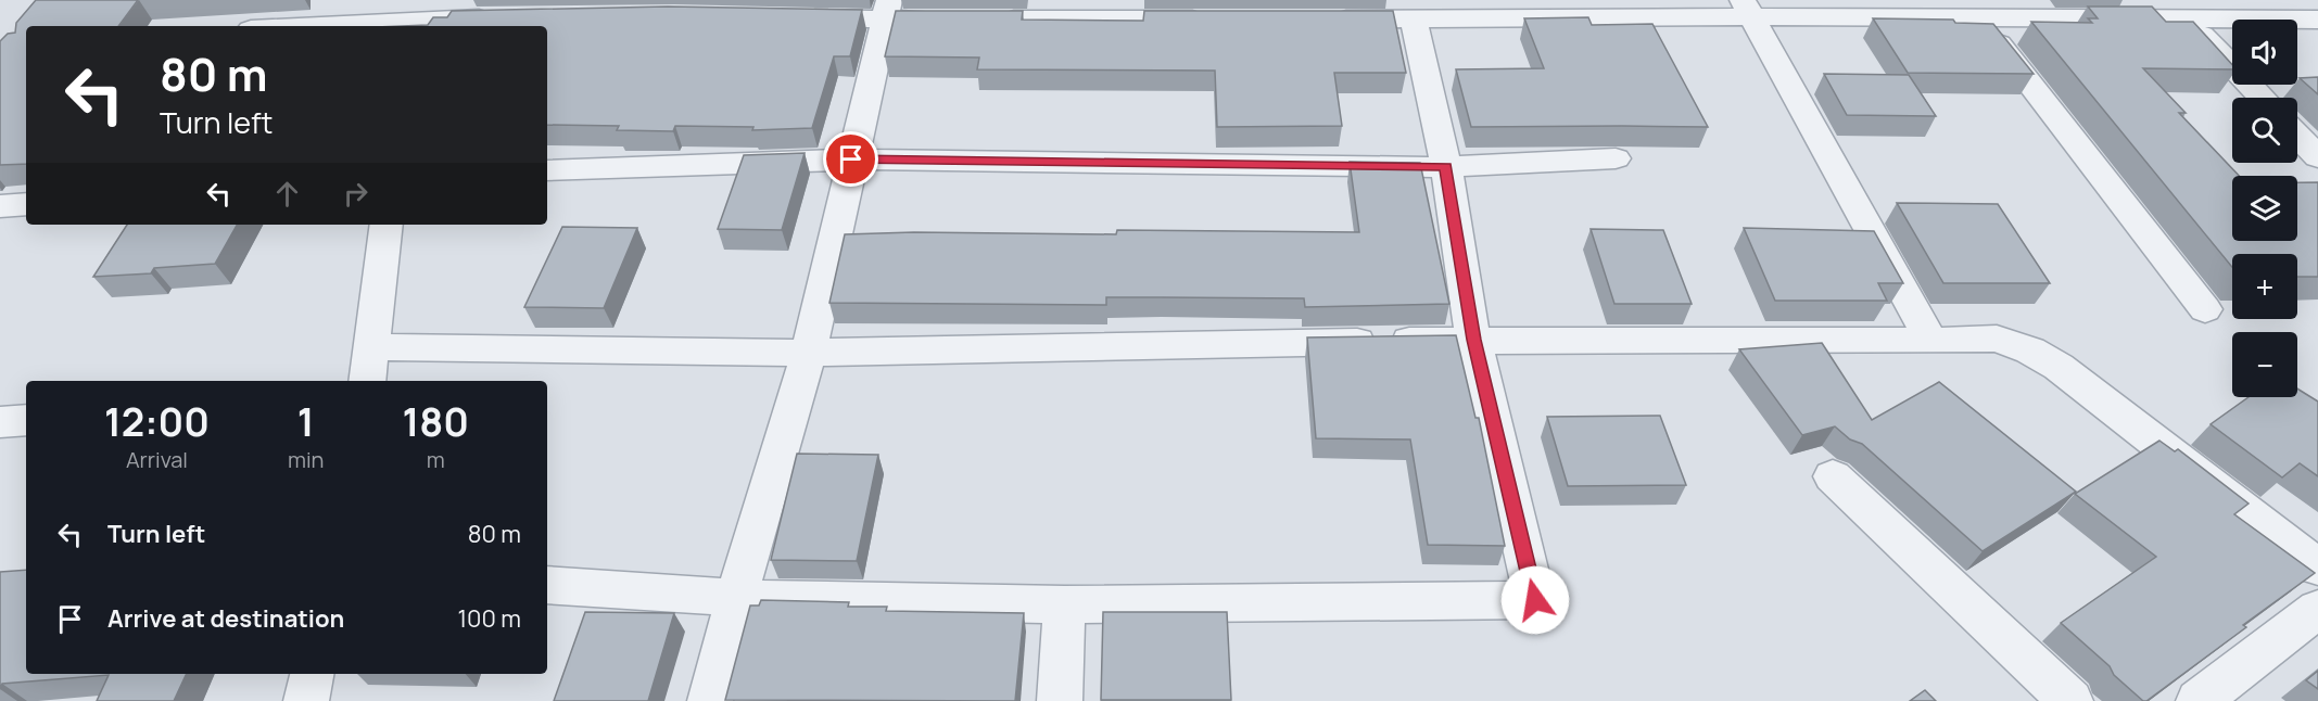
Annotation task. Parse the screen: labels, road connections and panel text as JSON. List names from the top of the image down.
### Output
{
  "page": {
    "map_buttons": ["+", "−"],
    "turn": ["80 m", "Turn left"],
    "eta": [
      "12:00",
      "Arrival",
      "1",
      "min",
      "180",
      "m"
    ],
    "list": [
      {
        "name": "Turn left",
        "value": "80 m"
      },
      {
        "name": "Arrive at destination",
        "value": "100 m"
      }
    ]
  }
}
